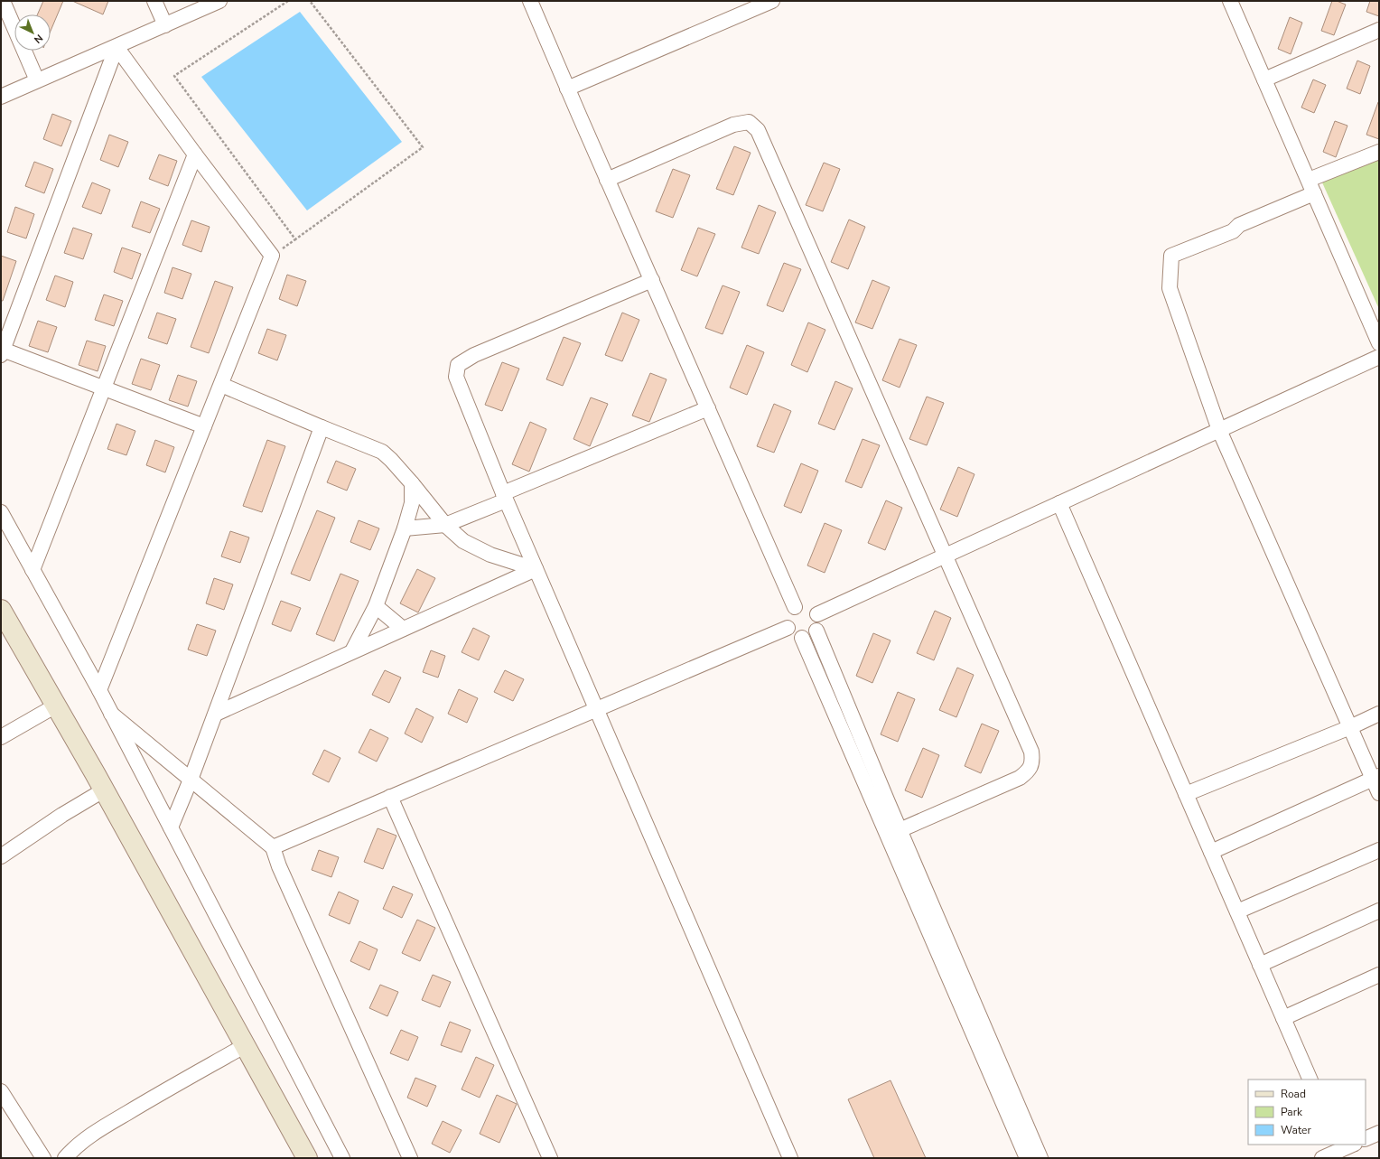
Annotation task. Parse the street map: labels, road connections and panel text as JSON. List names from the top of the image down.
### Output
{
  "legend": ["Road", "Park", "Water"],
  "north": "bottom right"
}
